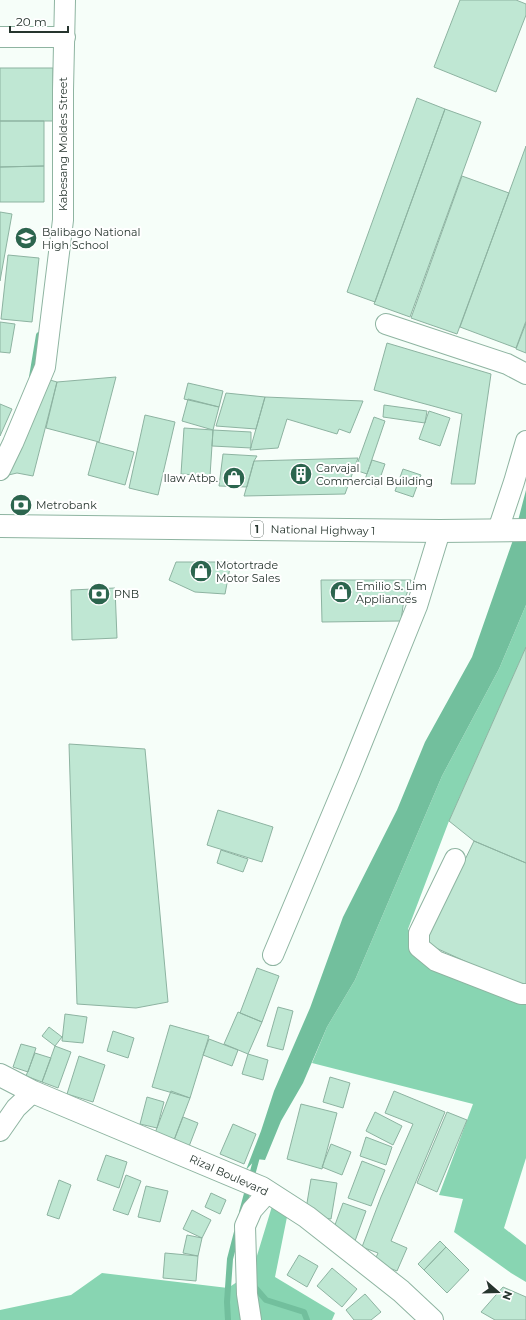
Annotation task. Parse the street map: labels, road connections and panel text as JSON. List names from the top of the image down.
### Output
{
  "streets": {
    "main road": ["1", "National Highway 1", "Rizal Boulevard"],
    "street": ["Kabesang Moldes Street"]
  },
  "places": {
    "school or university": ["Balibago National High School"],
    "building": ["Carvajal Commercial Building"],
    "shop": ["Ilaw Atbp.", "Motortrade Motor Sales", "Emilio S. Lim Appliances"],
    "bank": ["Metrobank", "PNB"]
  },
  "scale_bar": "20 m",
  "north": "right"
}
